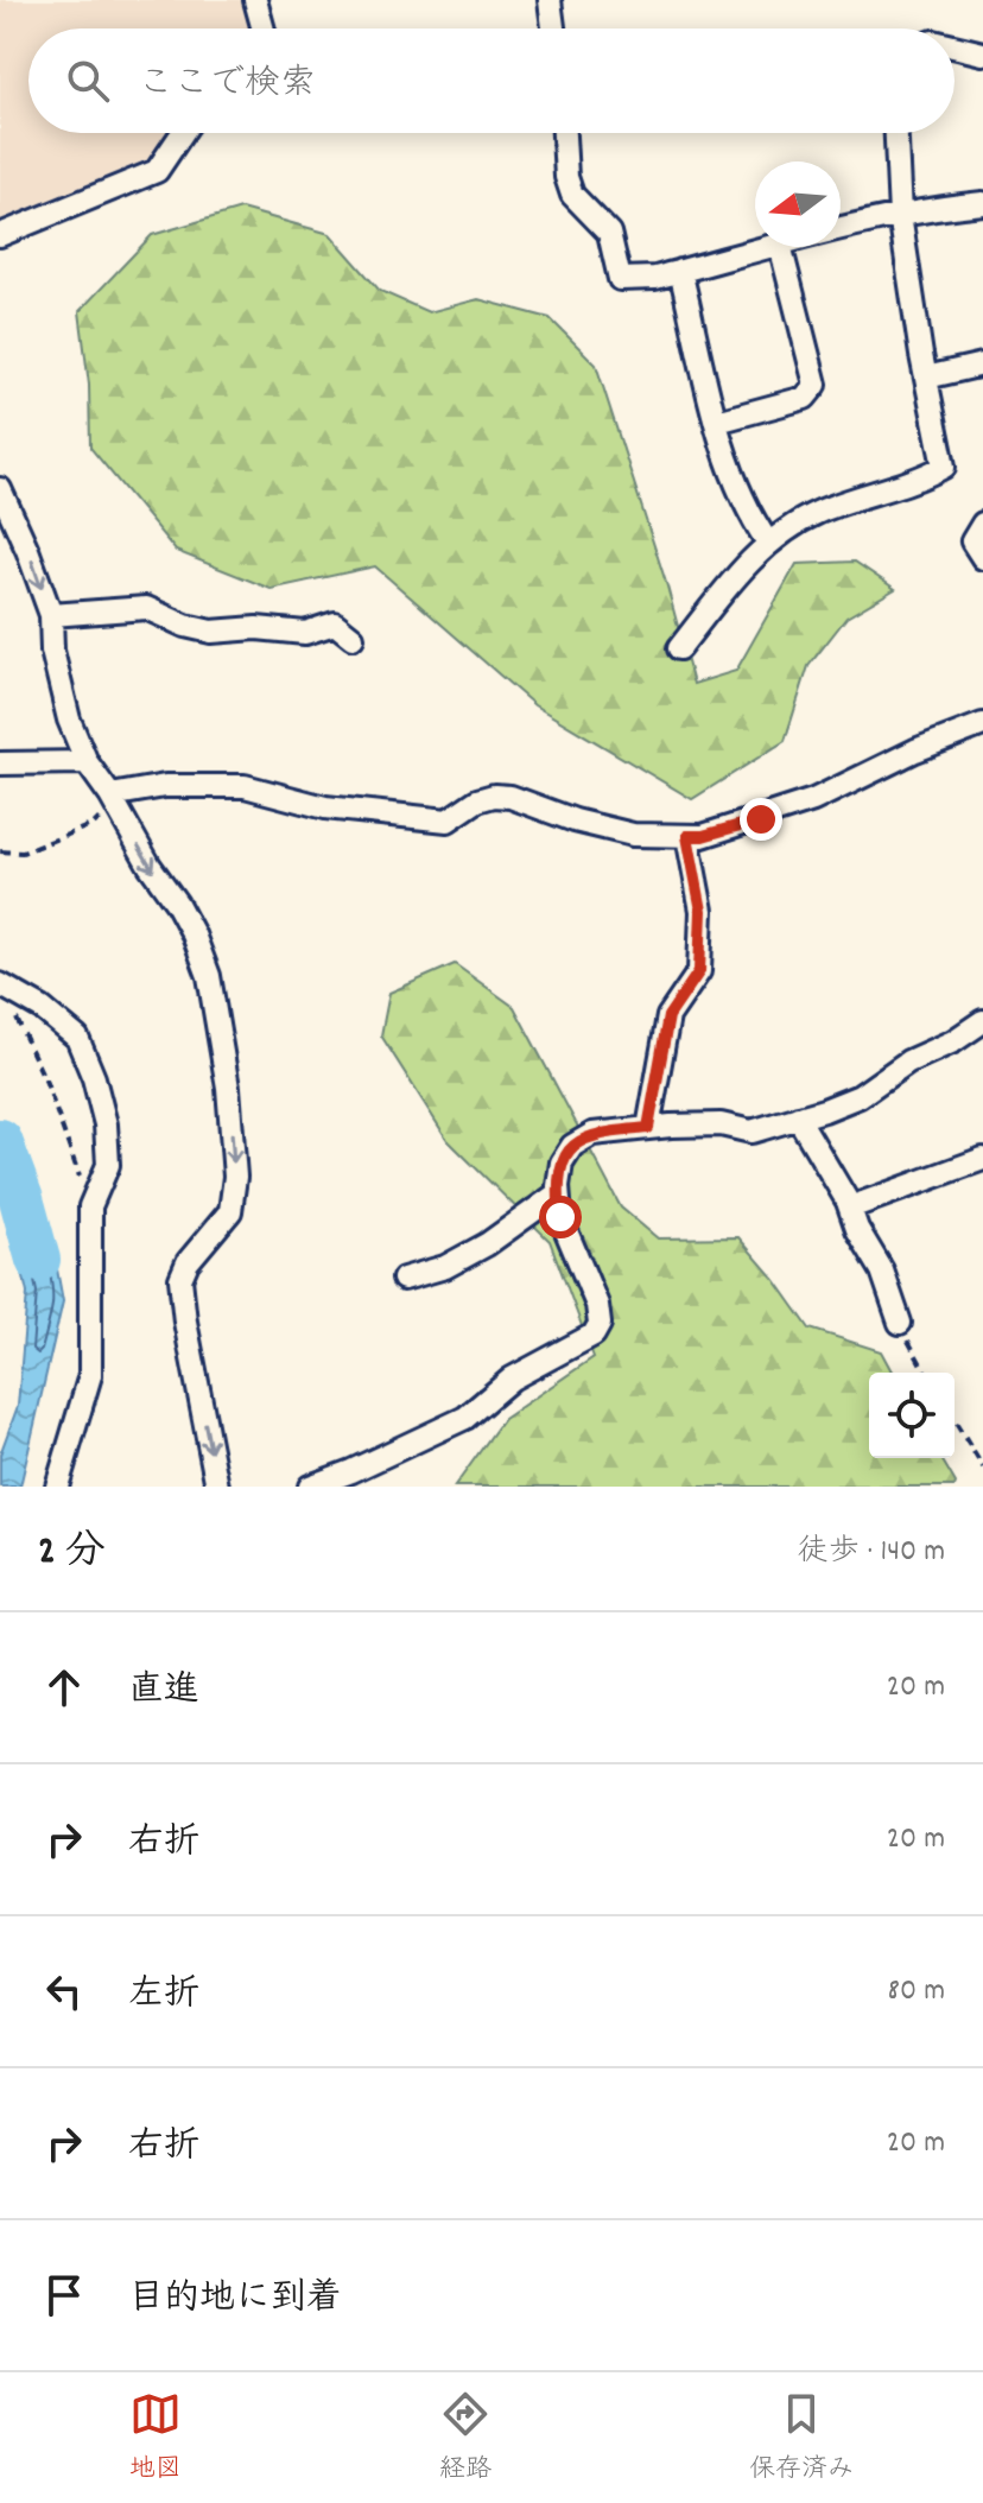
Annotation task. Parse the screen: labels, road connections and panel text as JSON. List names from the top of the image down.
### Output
{
  "north": "left",
  "page": {
    "search": "ここで検索",
    "heading": ["2 分", "徒歩 · 140 m"],
    "list": [
      ["直進", "20 m"],
      ["右折", "20 m"],
      ["左折", "80 m"],
      ["右折", "20 m"],
      "目的地に到着"
    ],
    "nav": ["地図", "経路", "保存済み"]
  }
}
